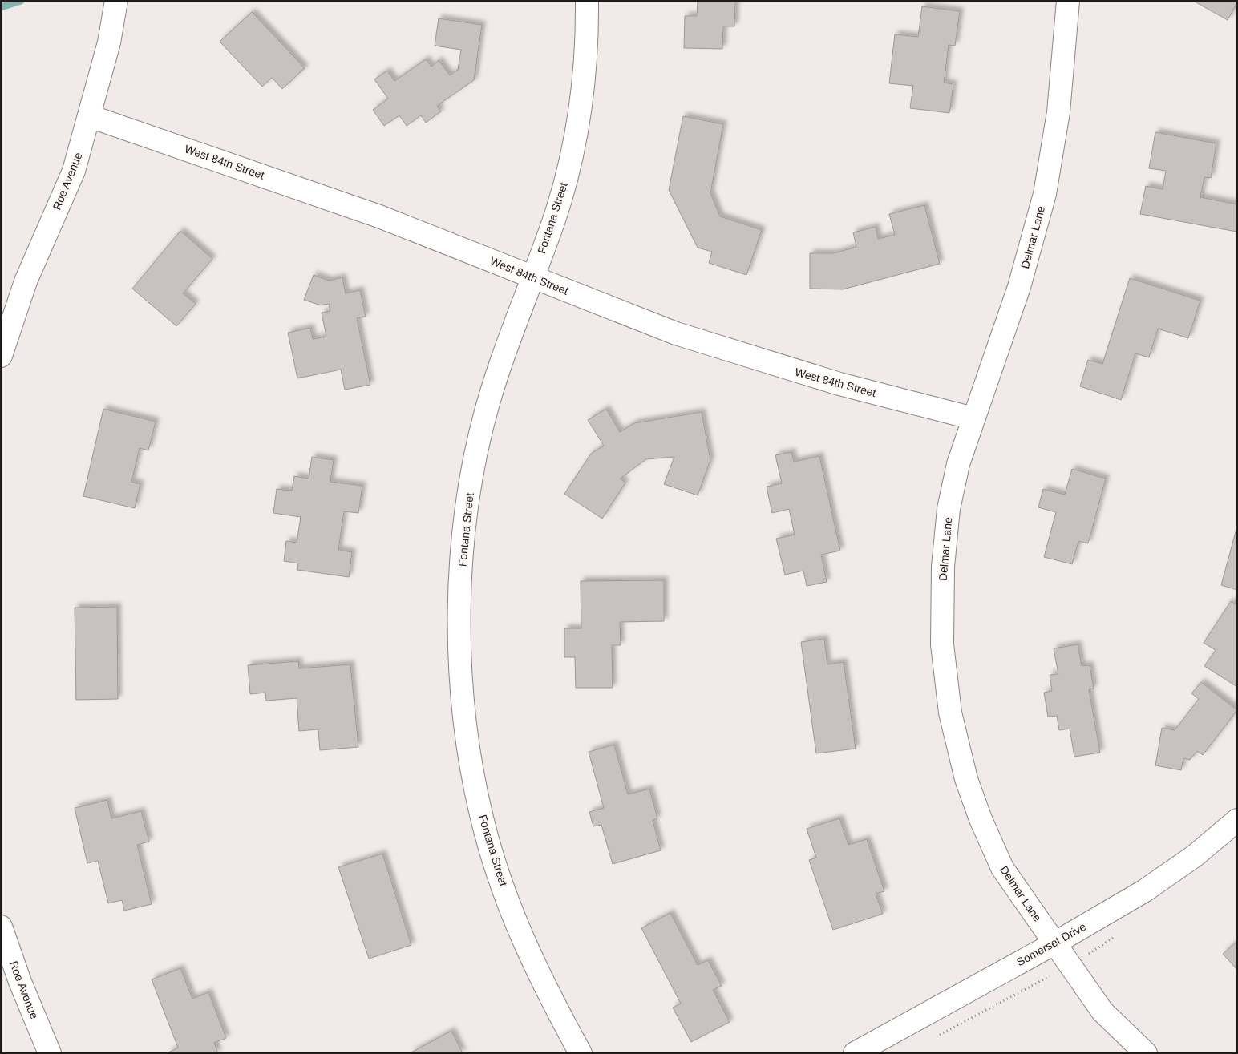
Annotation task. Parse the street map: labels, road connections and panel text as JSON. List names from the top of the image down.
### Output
{
  "streets": {
    "street": [
      "West 84th Street",
      "Roe Avenue",
      "Fontana Street",
      "Delmar Lane",
      "Somerset Drive"
    ]
  },
  "crossings": [
    ["West 84th Street", "Roe Avenue"],
    ["West 84th Street", "Fontana Street"],
    ["West 84th Street", "Delmar Lane"],
    ["Delmar Lane", "Somerset Drive"]
  ]
}
